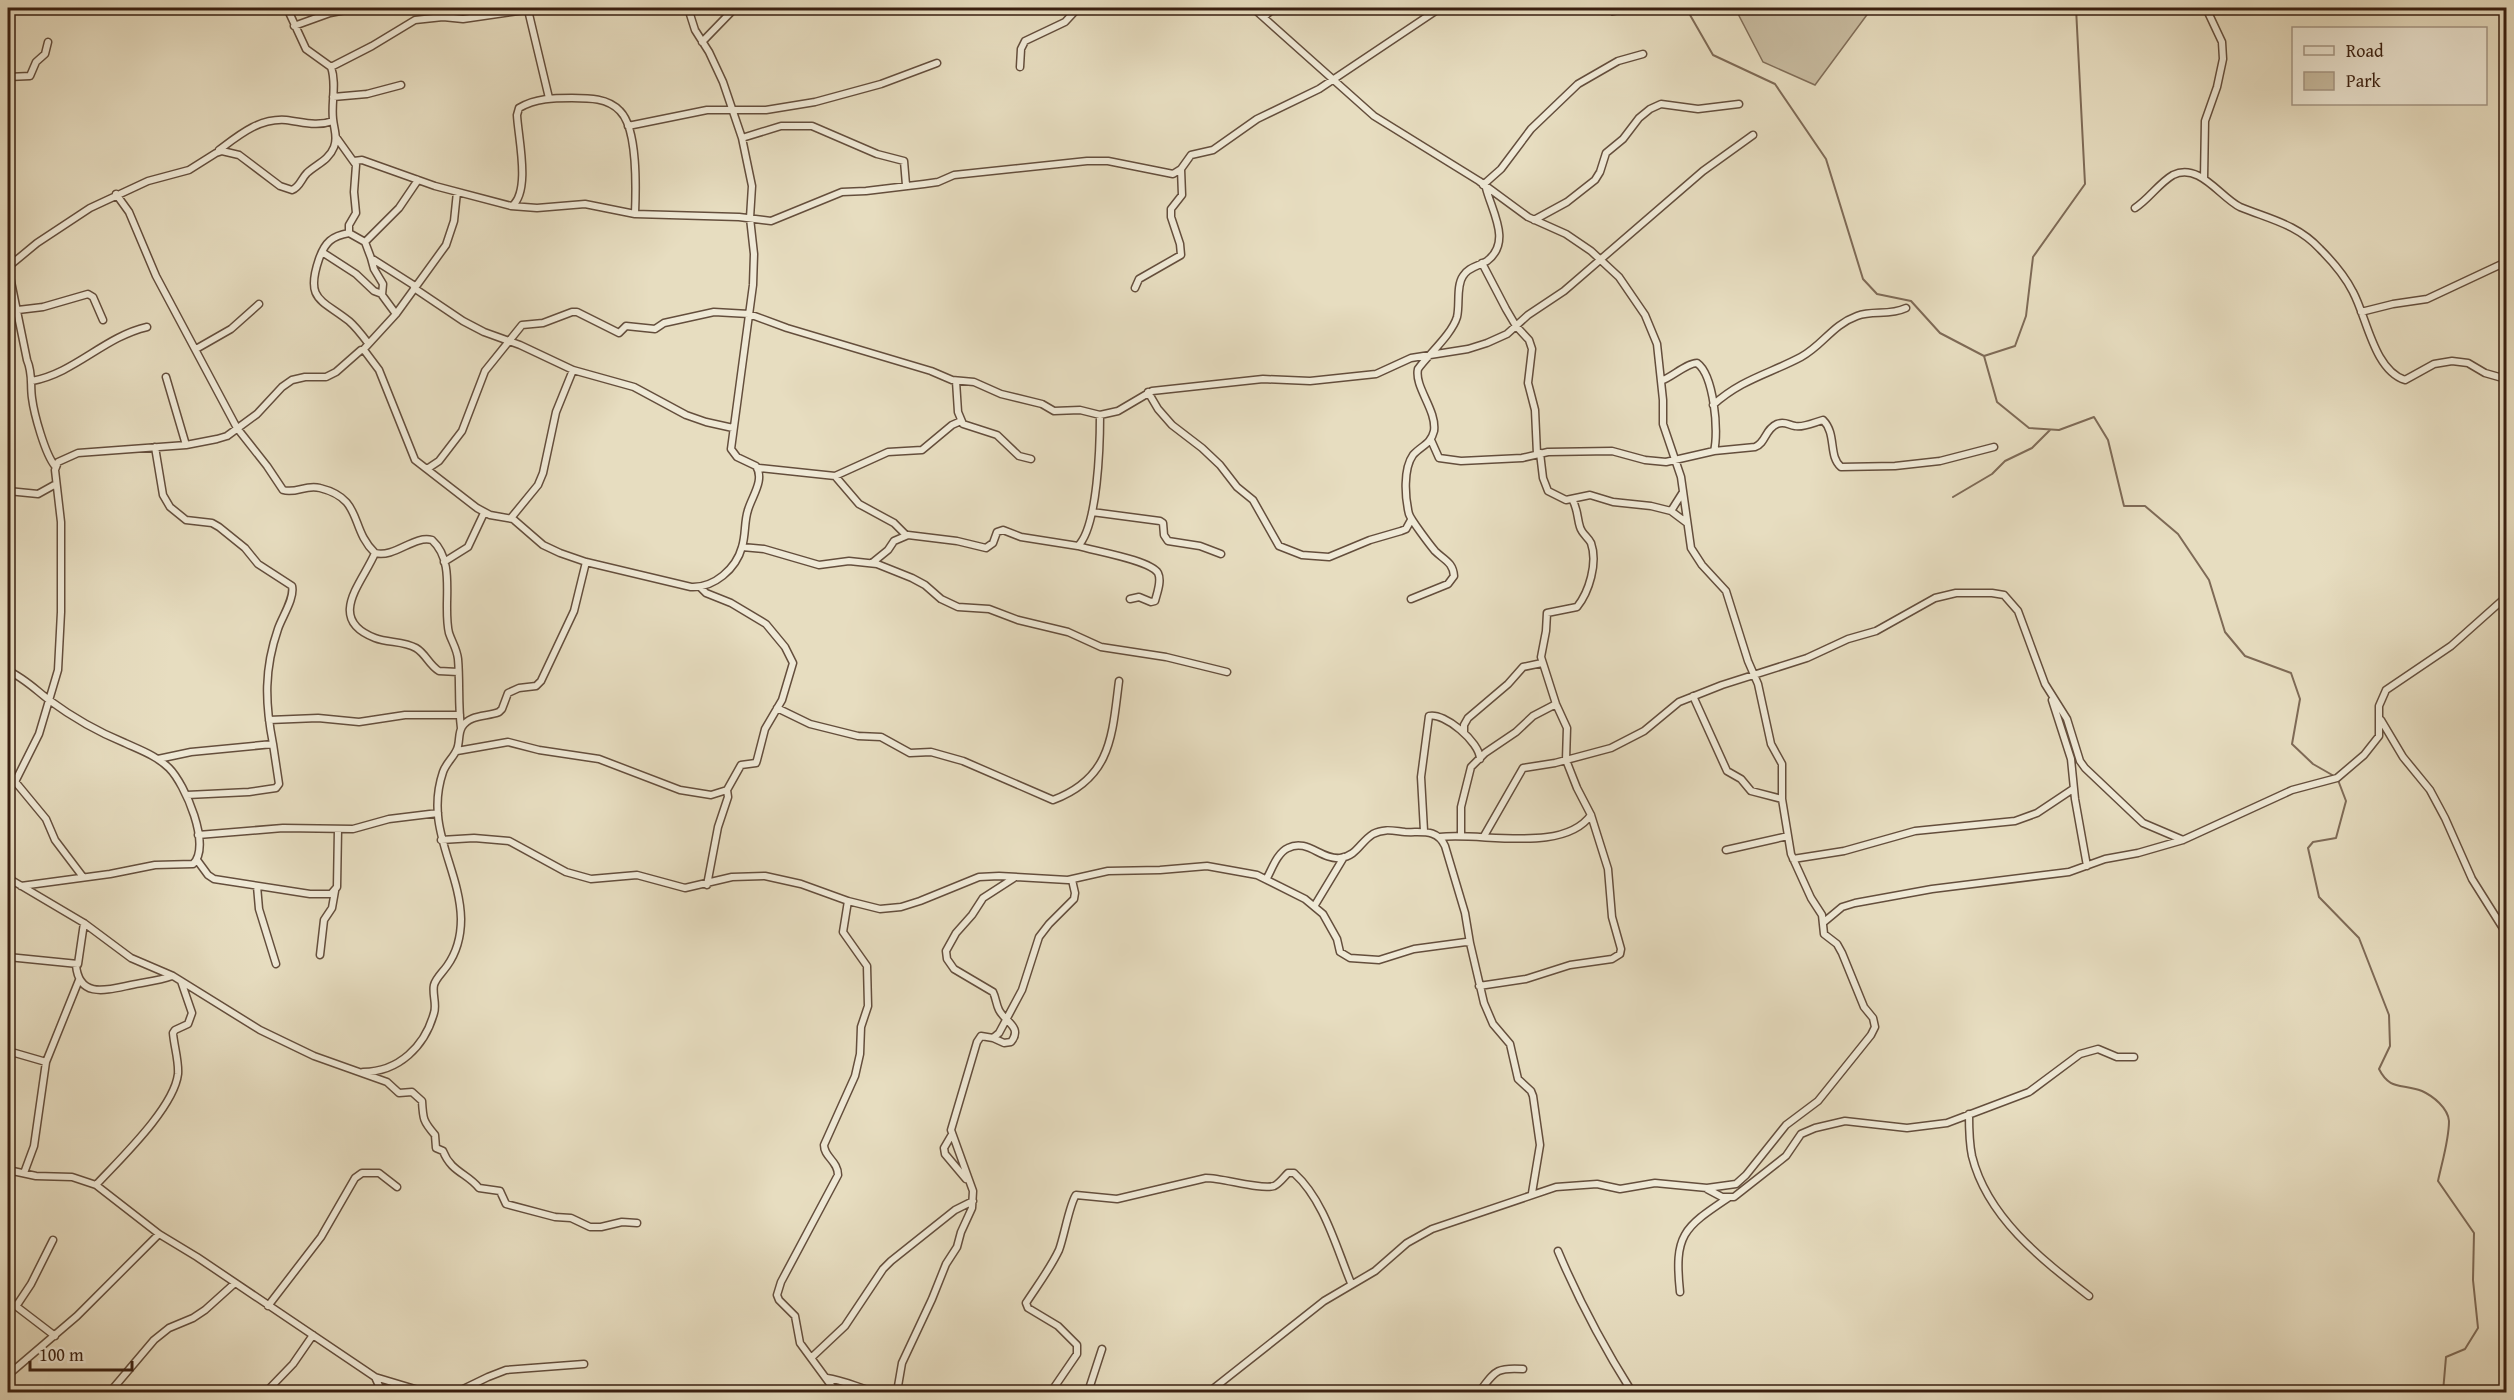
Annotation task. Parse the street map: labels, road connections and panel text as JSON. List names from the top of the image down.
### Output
{
  "legend": ["Road", "Park"],
  "scale_bar": "100 m"
}
